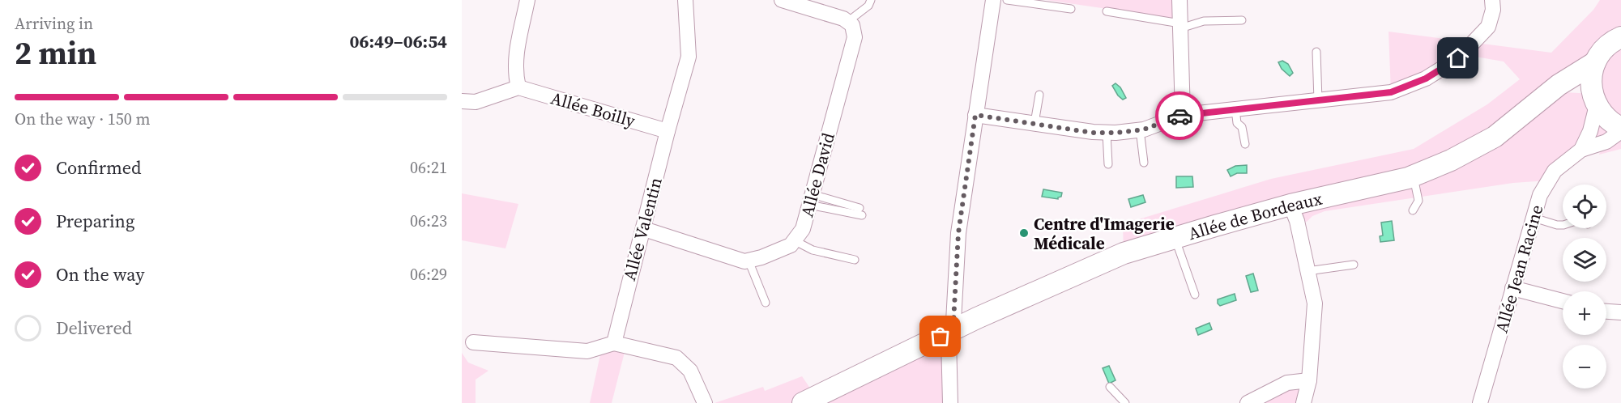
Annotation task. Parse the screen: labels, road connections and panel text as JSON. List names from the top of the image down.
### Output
{
  "streets": {
    "main road": ["Allée de Bordeaux"],
    "street": [
      "Allée Boilly",
      "Allée David",
      "Allée Valentin",
      "Allée Jean Racine"
    ]
  },
  "crossings": [
    ["Allée Boilly", "Allée Valentin"]
  ],
  "places": ["Centre d'Imagerie Médicale"],
  "page": {
    "heading": ["2 min", "Arriving in", "06:49–06:54"],
    "bar": "On the way · 150 m",
    "list": [
      ["Confirmed", "06:21"],
      ["Preparing", "06:23"],
      ["On the way", "06:29"],
      "Delivered"
    ],
    "map_buttons": ["+", "−"]
  }
}
